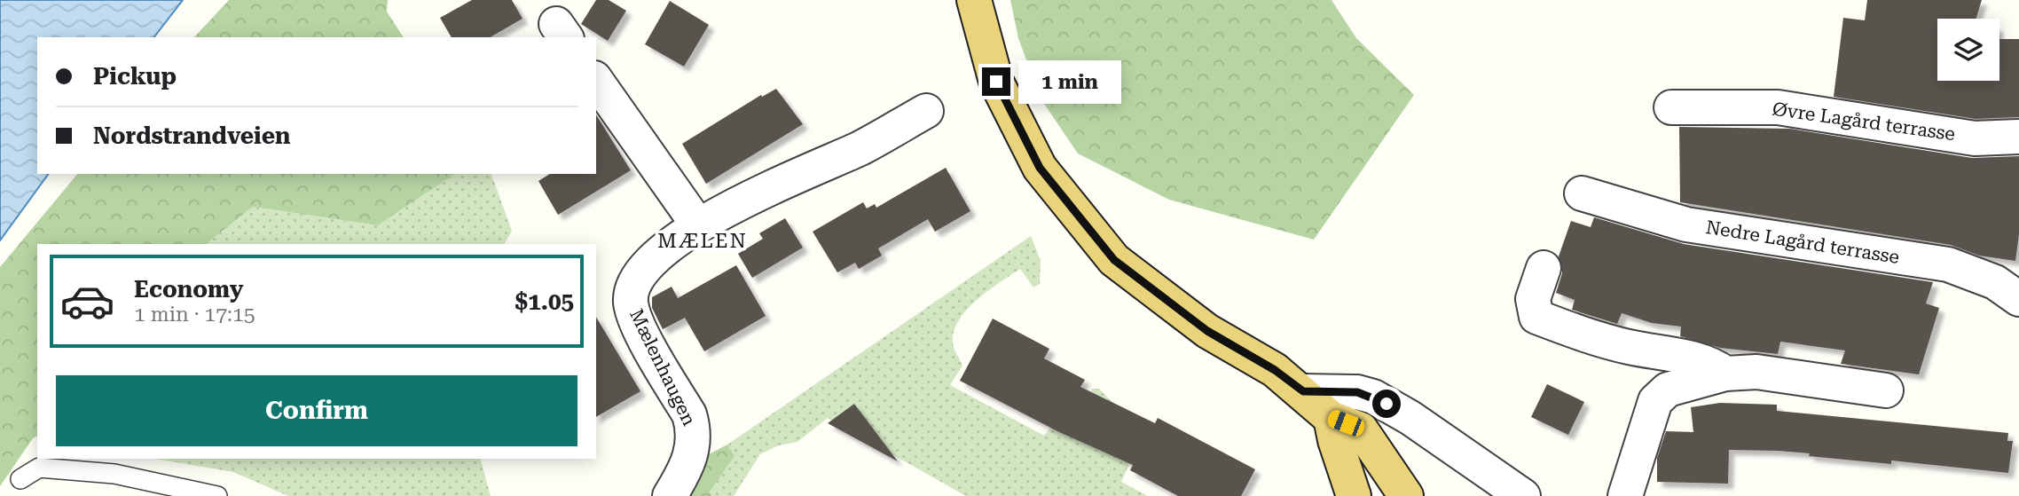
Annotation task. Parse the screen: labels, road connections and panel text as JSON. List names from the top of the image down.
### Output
{
  "streets": {
    "street": ["Øvre Lagård terrasse", "Nedre Lagård terrasse", "Mælenhaugen"]
  },
  "districts": ["MÆLEN"],
  "page": {
    "banner": ["Pickup", "Nordstrandveien"],
    "bubble": "1 min",
    "list": [
      {
        "name": "Economy",
        "note": "1 min · 17:15",
        "value": "$1.05"
      }
    ],
    "buttons": "Confirm"
  }
}
